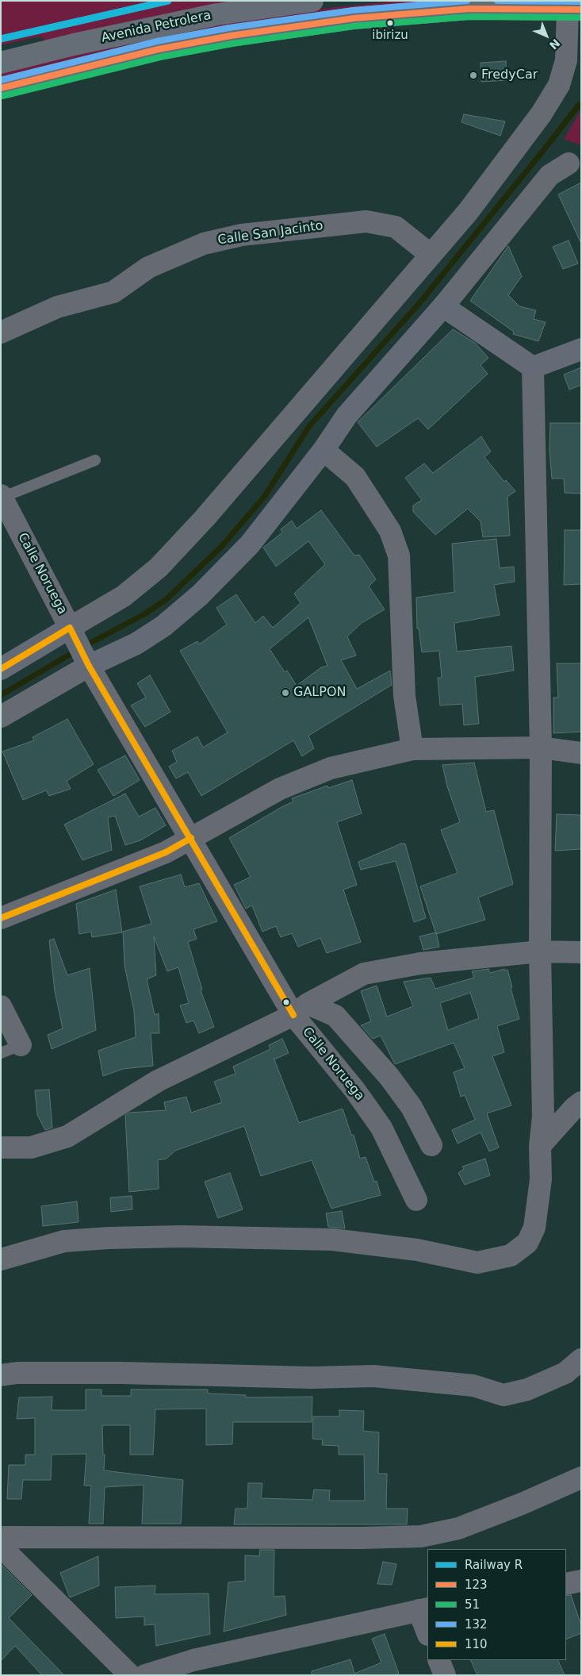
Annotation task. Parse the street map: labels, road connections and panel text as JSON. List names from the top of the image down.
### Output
{
  "streets": {
    "highway": ["Avenida Petrolera"],
    "street": ["Calle San Jacinto", "Calle Noruega"]
  },
  "places": ["ibirizu", "FredyCar", "GALPON"],
  "lines": [
    "rail line R",
    "transit line 132",
    "transit line 123",
    "transit line 51",
    "transit line 110"
  ],
  "legend": [
    "Railway R",
    "123",
    "51",
    "132",
    "110"
  ],
  "north": "bottom right"
}
